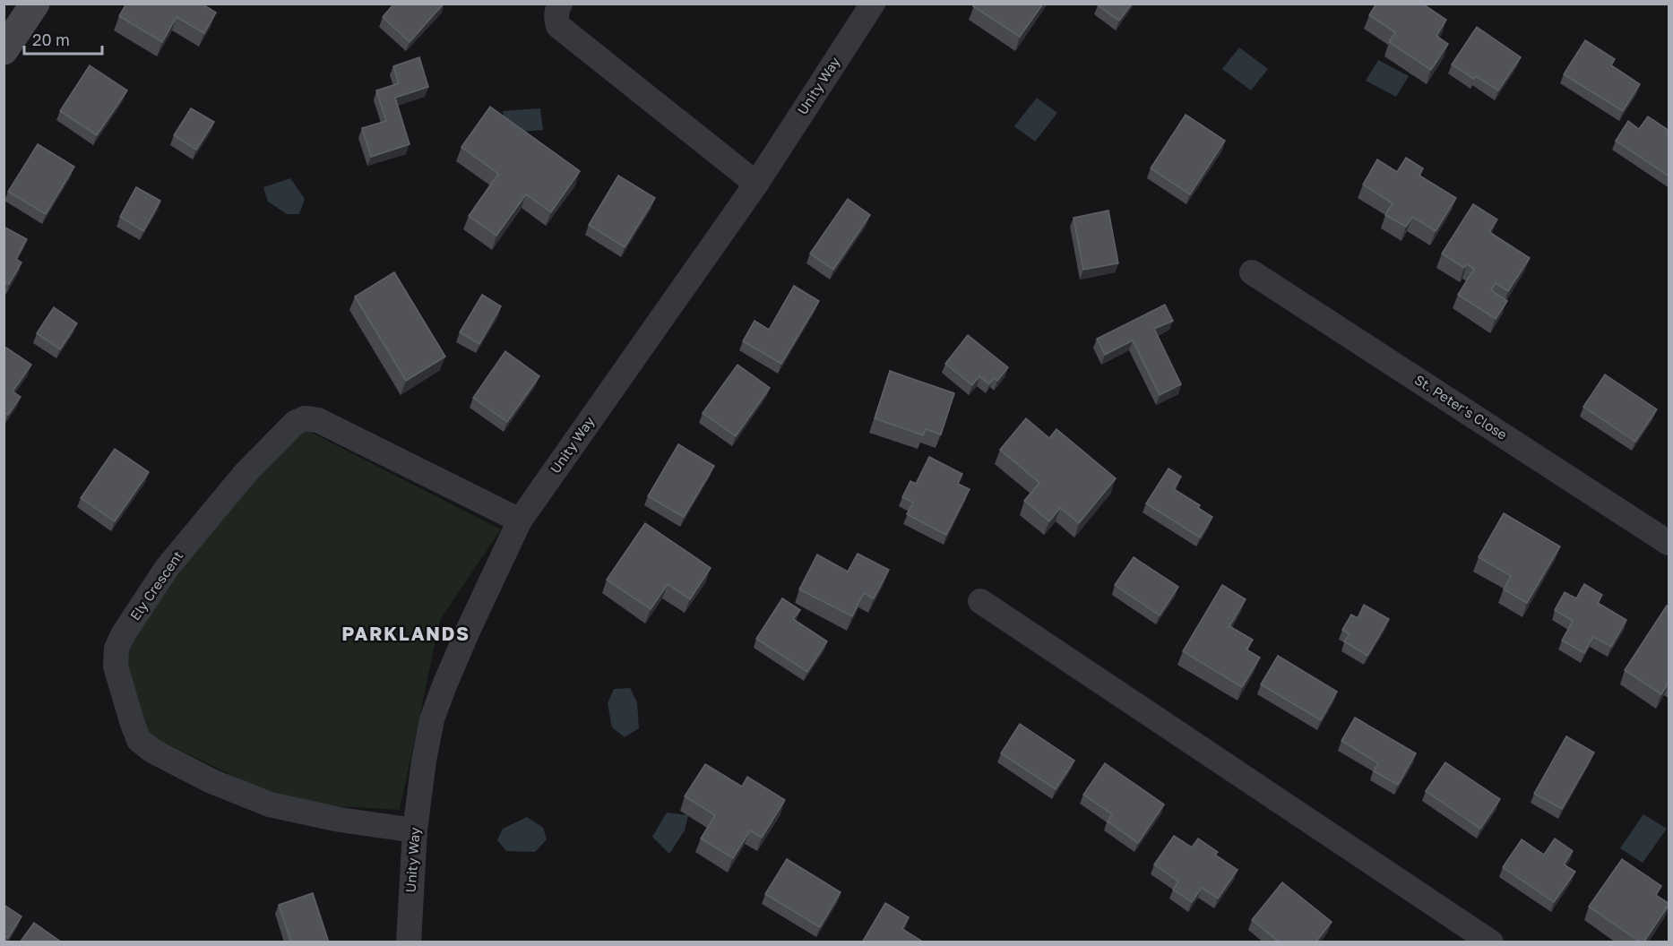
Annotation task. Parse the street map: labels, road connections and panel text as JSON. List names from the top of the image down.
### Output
{
  "streets": {
    "street": ["Unity Way", "St. Peter's Close", "Ely Crescent"]
  },
  "crossings": [
    ["Unity Way", "Ely Crescent"]
  ],
  "districts": ["PARKLANDS"],
  "scale_bar": "20 m"
}
